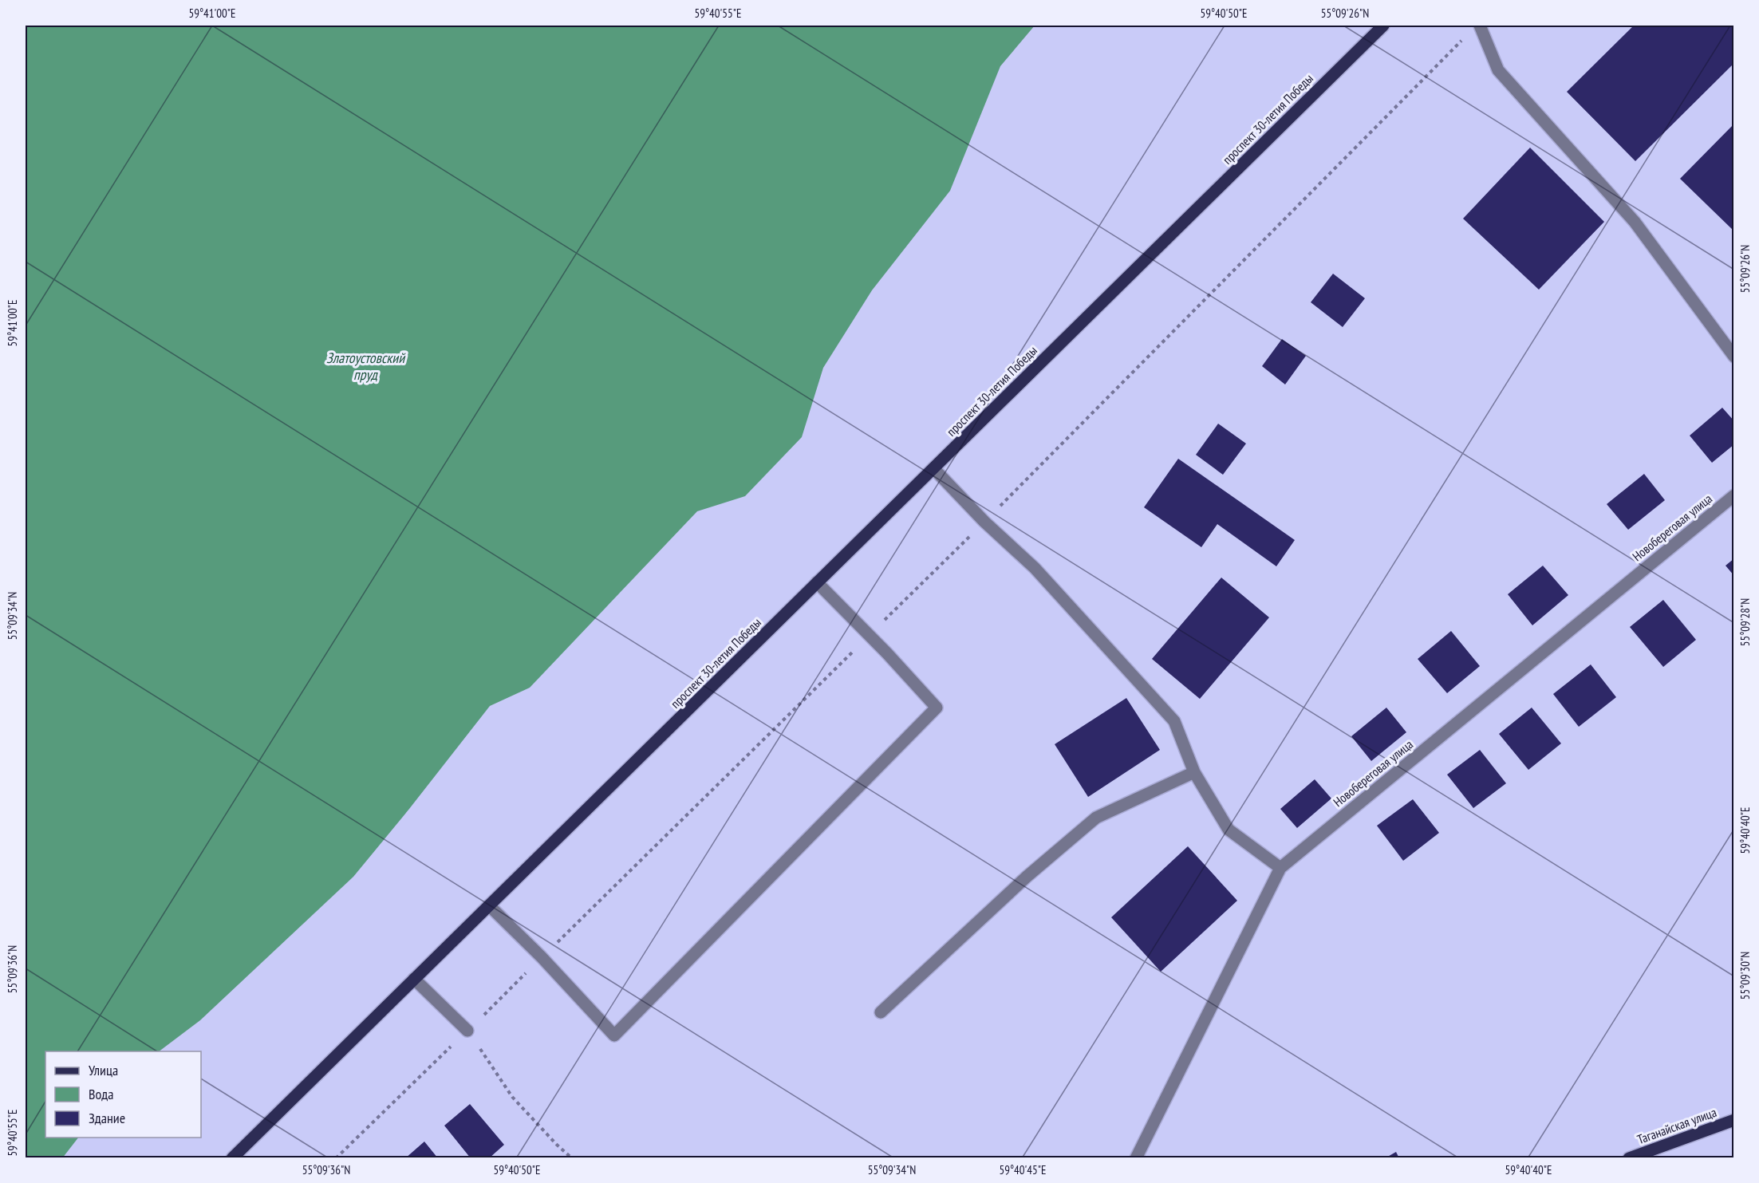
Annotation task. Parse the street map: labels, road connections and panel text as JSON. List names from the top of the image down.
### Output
{
  "streets": {
    "main road": ["проспект 30-летия Победы", "Таганайская улица"],
    "street": ["Новобереговая улица"]
  },
  "water": ["Златоустовский пруд"],
  "legend": ["Улица", "Вода", "Здание"],
  "coordinates": [
    "59°41'00\"E",
    "59°40'55\"E",
    "59°40'50\"E",
    "55°09'26\"N",
    "55°09'34\"N",
    "55°09'28\"N",
    "59°40'40\"E",
    "55°09'36\"N",
    "55°09'30\"N",
    "59°40'45\"E"
  ]
}
